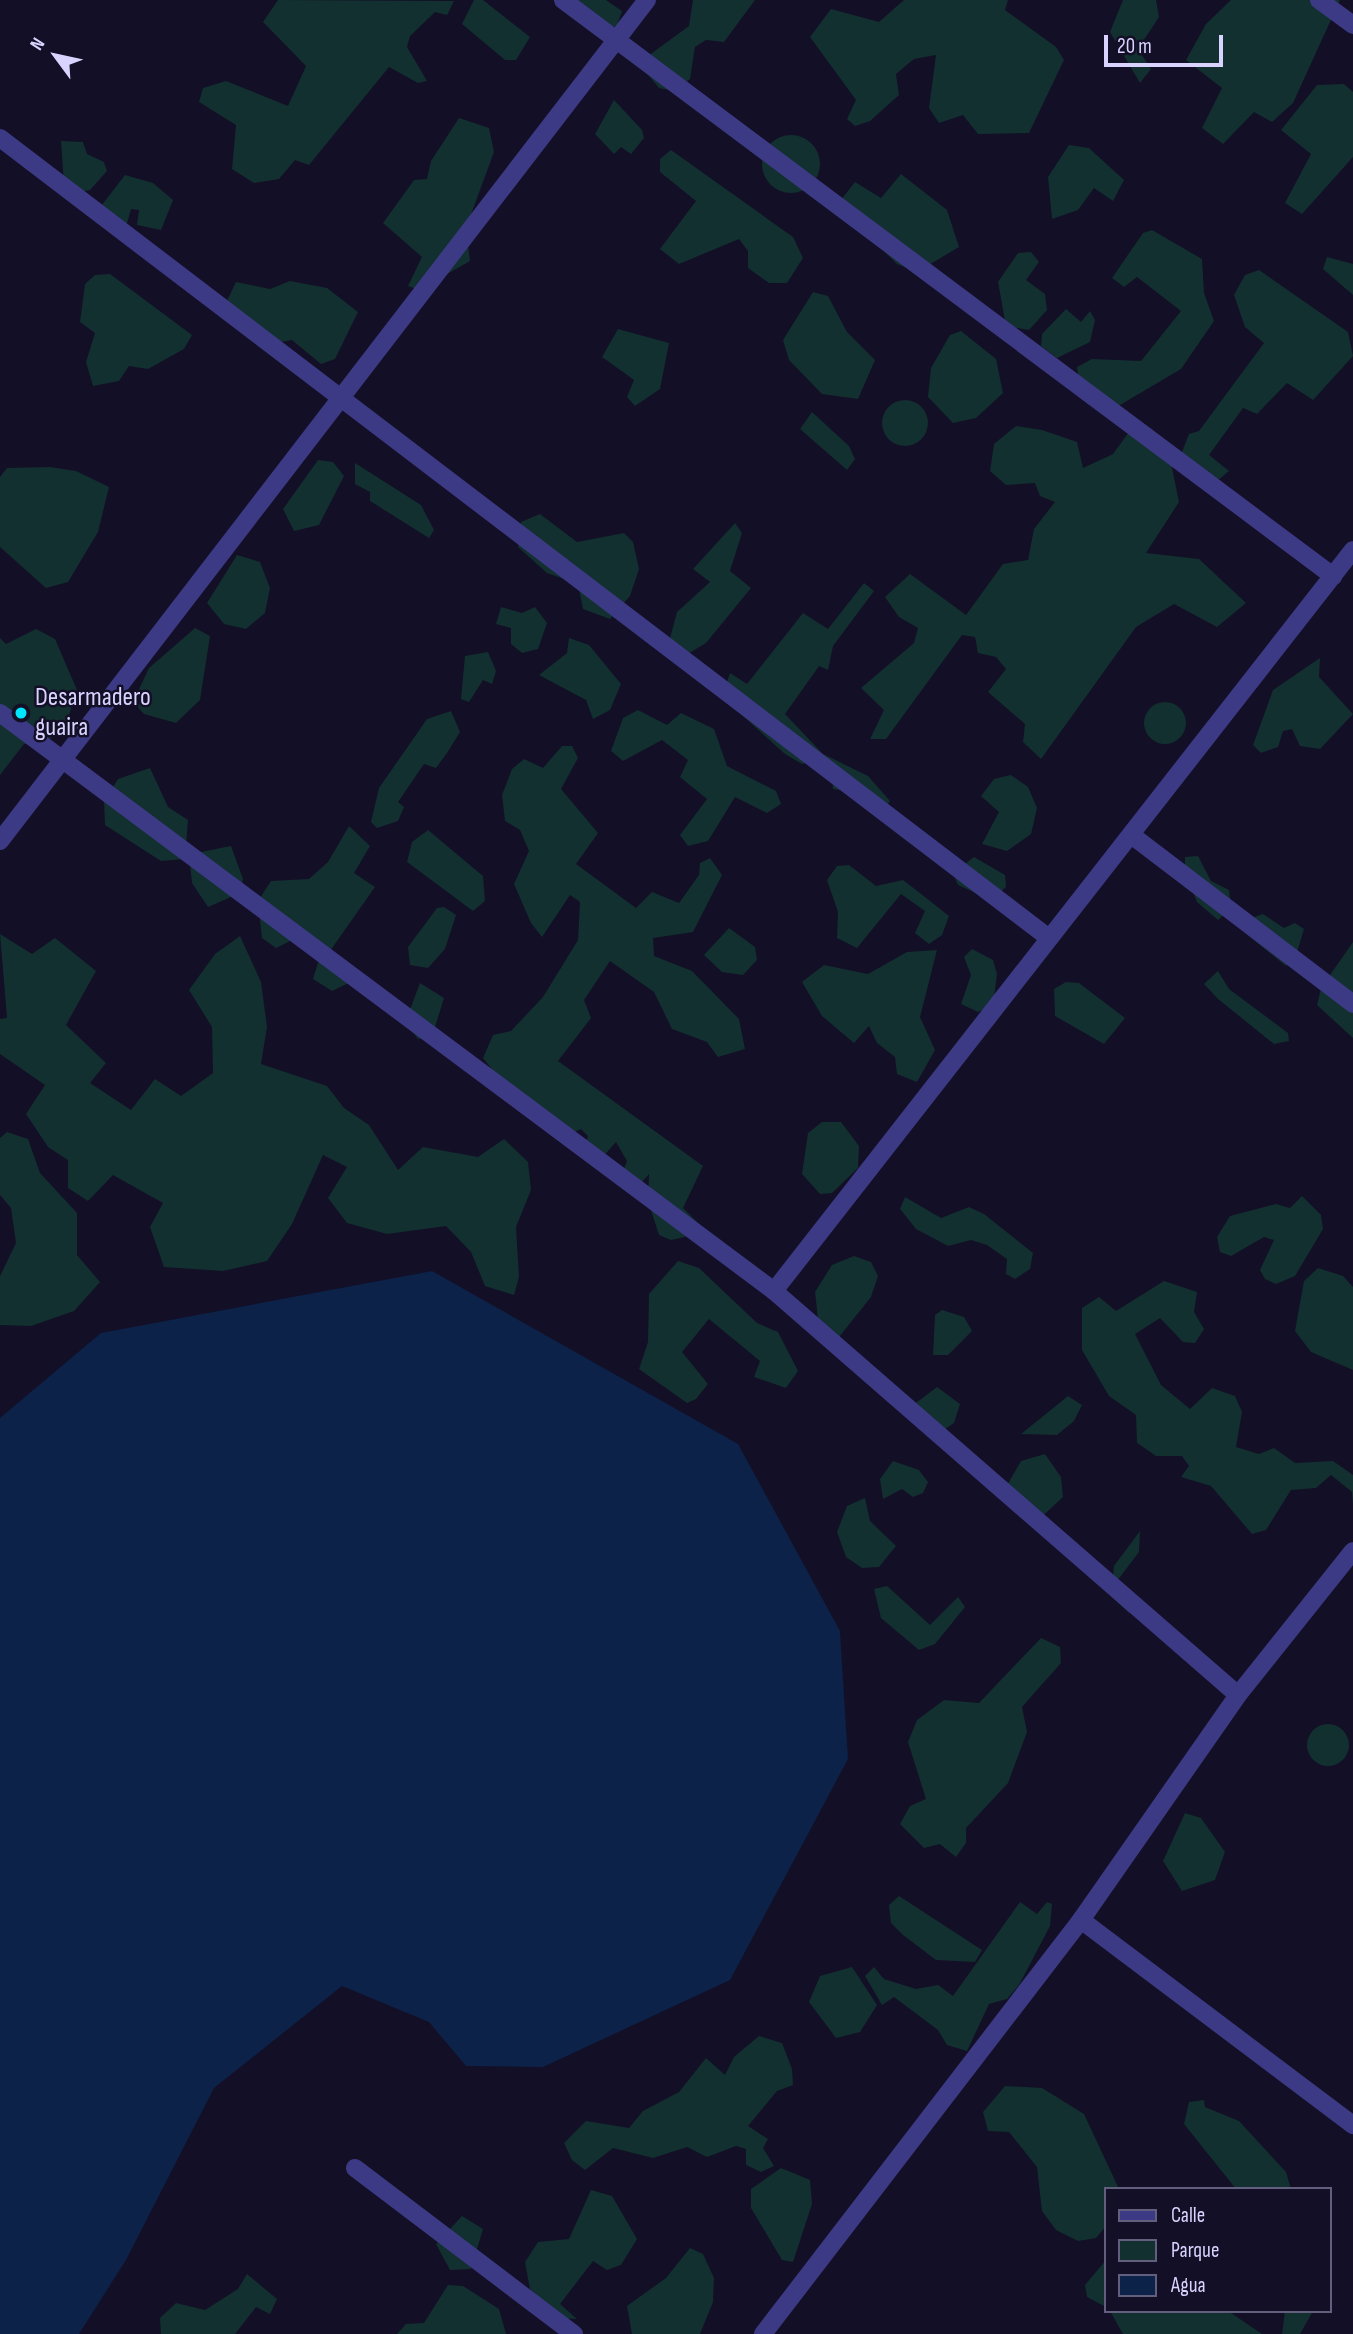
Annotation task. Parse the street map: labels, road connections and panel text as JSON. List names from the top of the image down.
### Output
{
  "places": ["Desarmadero guaira"],
  "legend": ["Calle", "Parque", "Agua"],
  "scale_bar": "20 m",
  "north": "top left"
}
